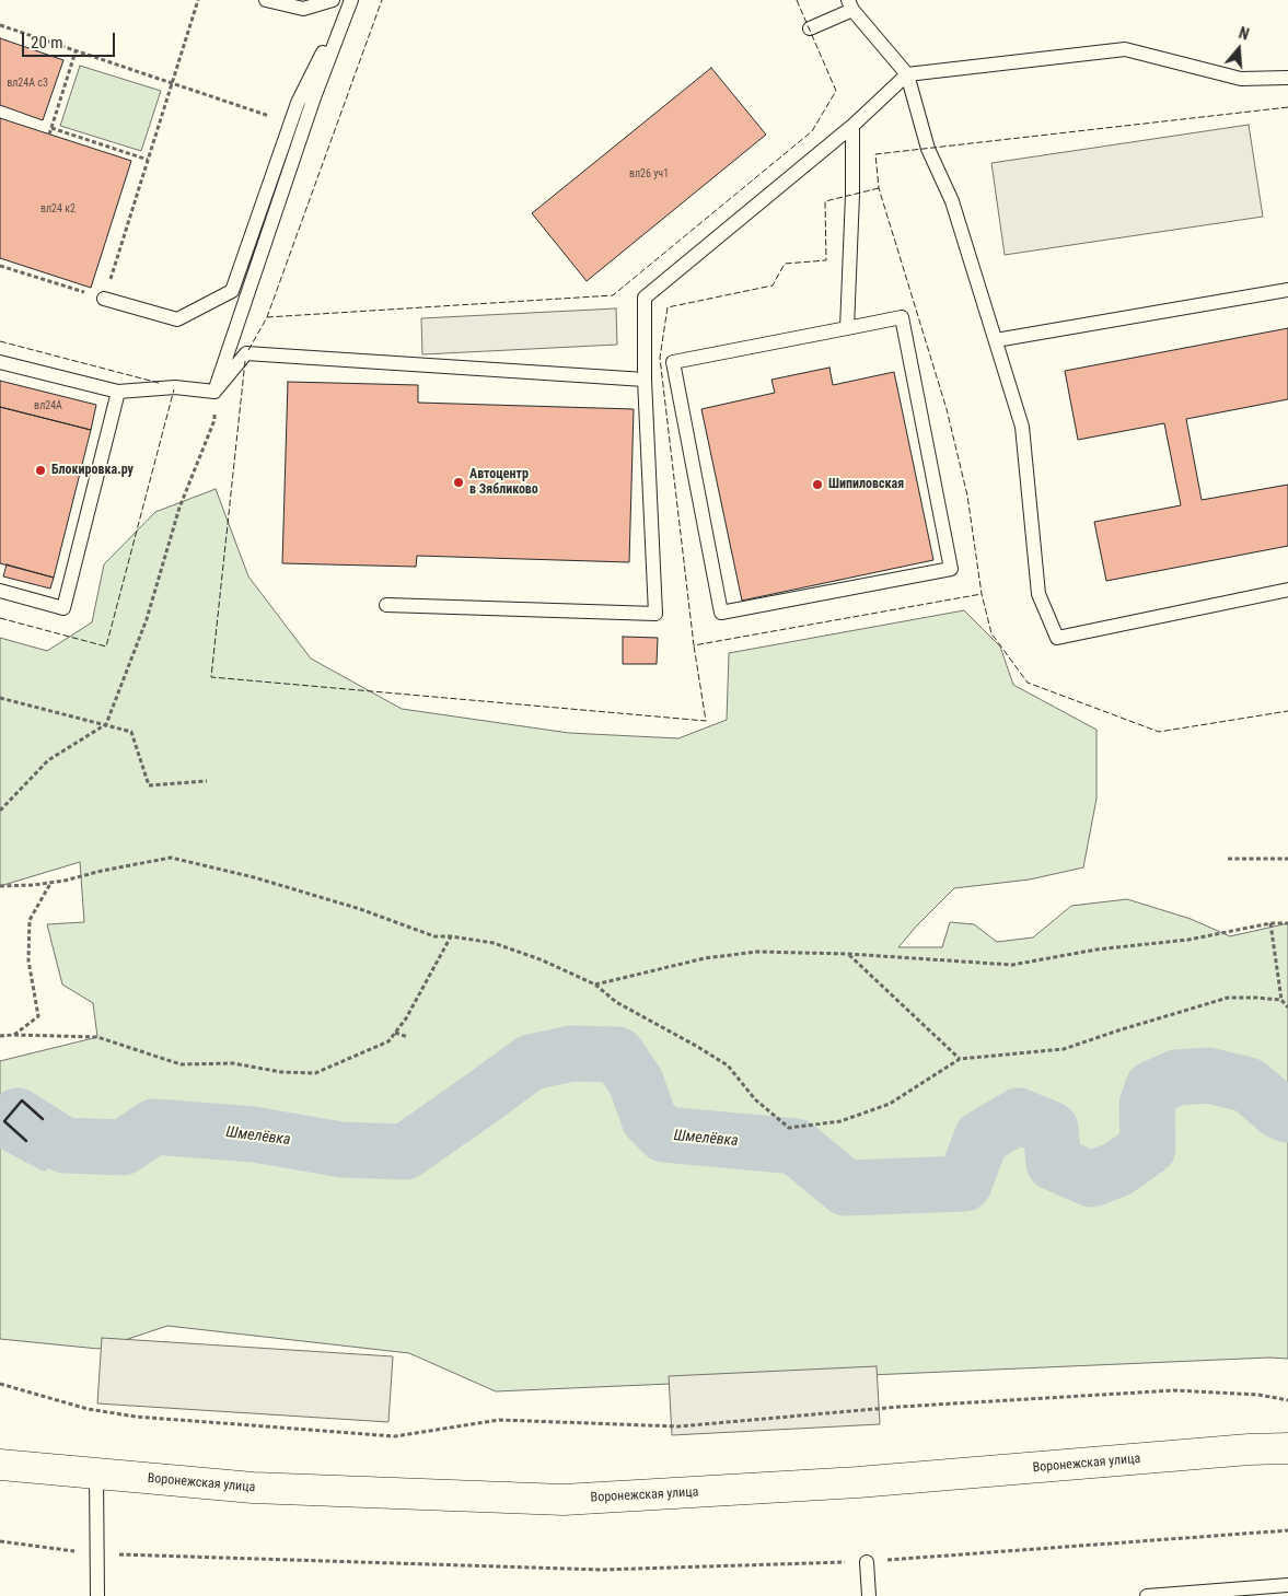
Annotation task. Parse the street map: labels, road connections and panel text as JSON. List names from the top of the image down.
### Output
{
  "streets": {
    "street": ["Воронежская улица"]
  },
  "water": ["Шмелёвка"],
  "places": ["Блокировка.ру", "Автоцентр в Зябликово", "Шипиловская"],
  "house_numbers": [
    "вл24А с3",
    "вл26 уч1",
    "вл24 к2",
    "вл24А"
  ],
  "scale_bar": "20 m",
  "north": "top"
}
